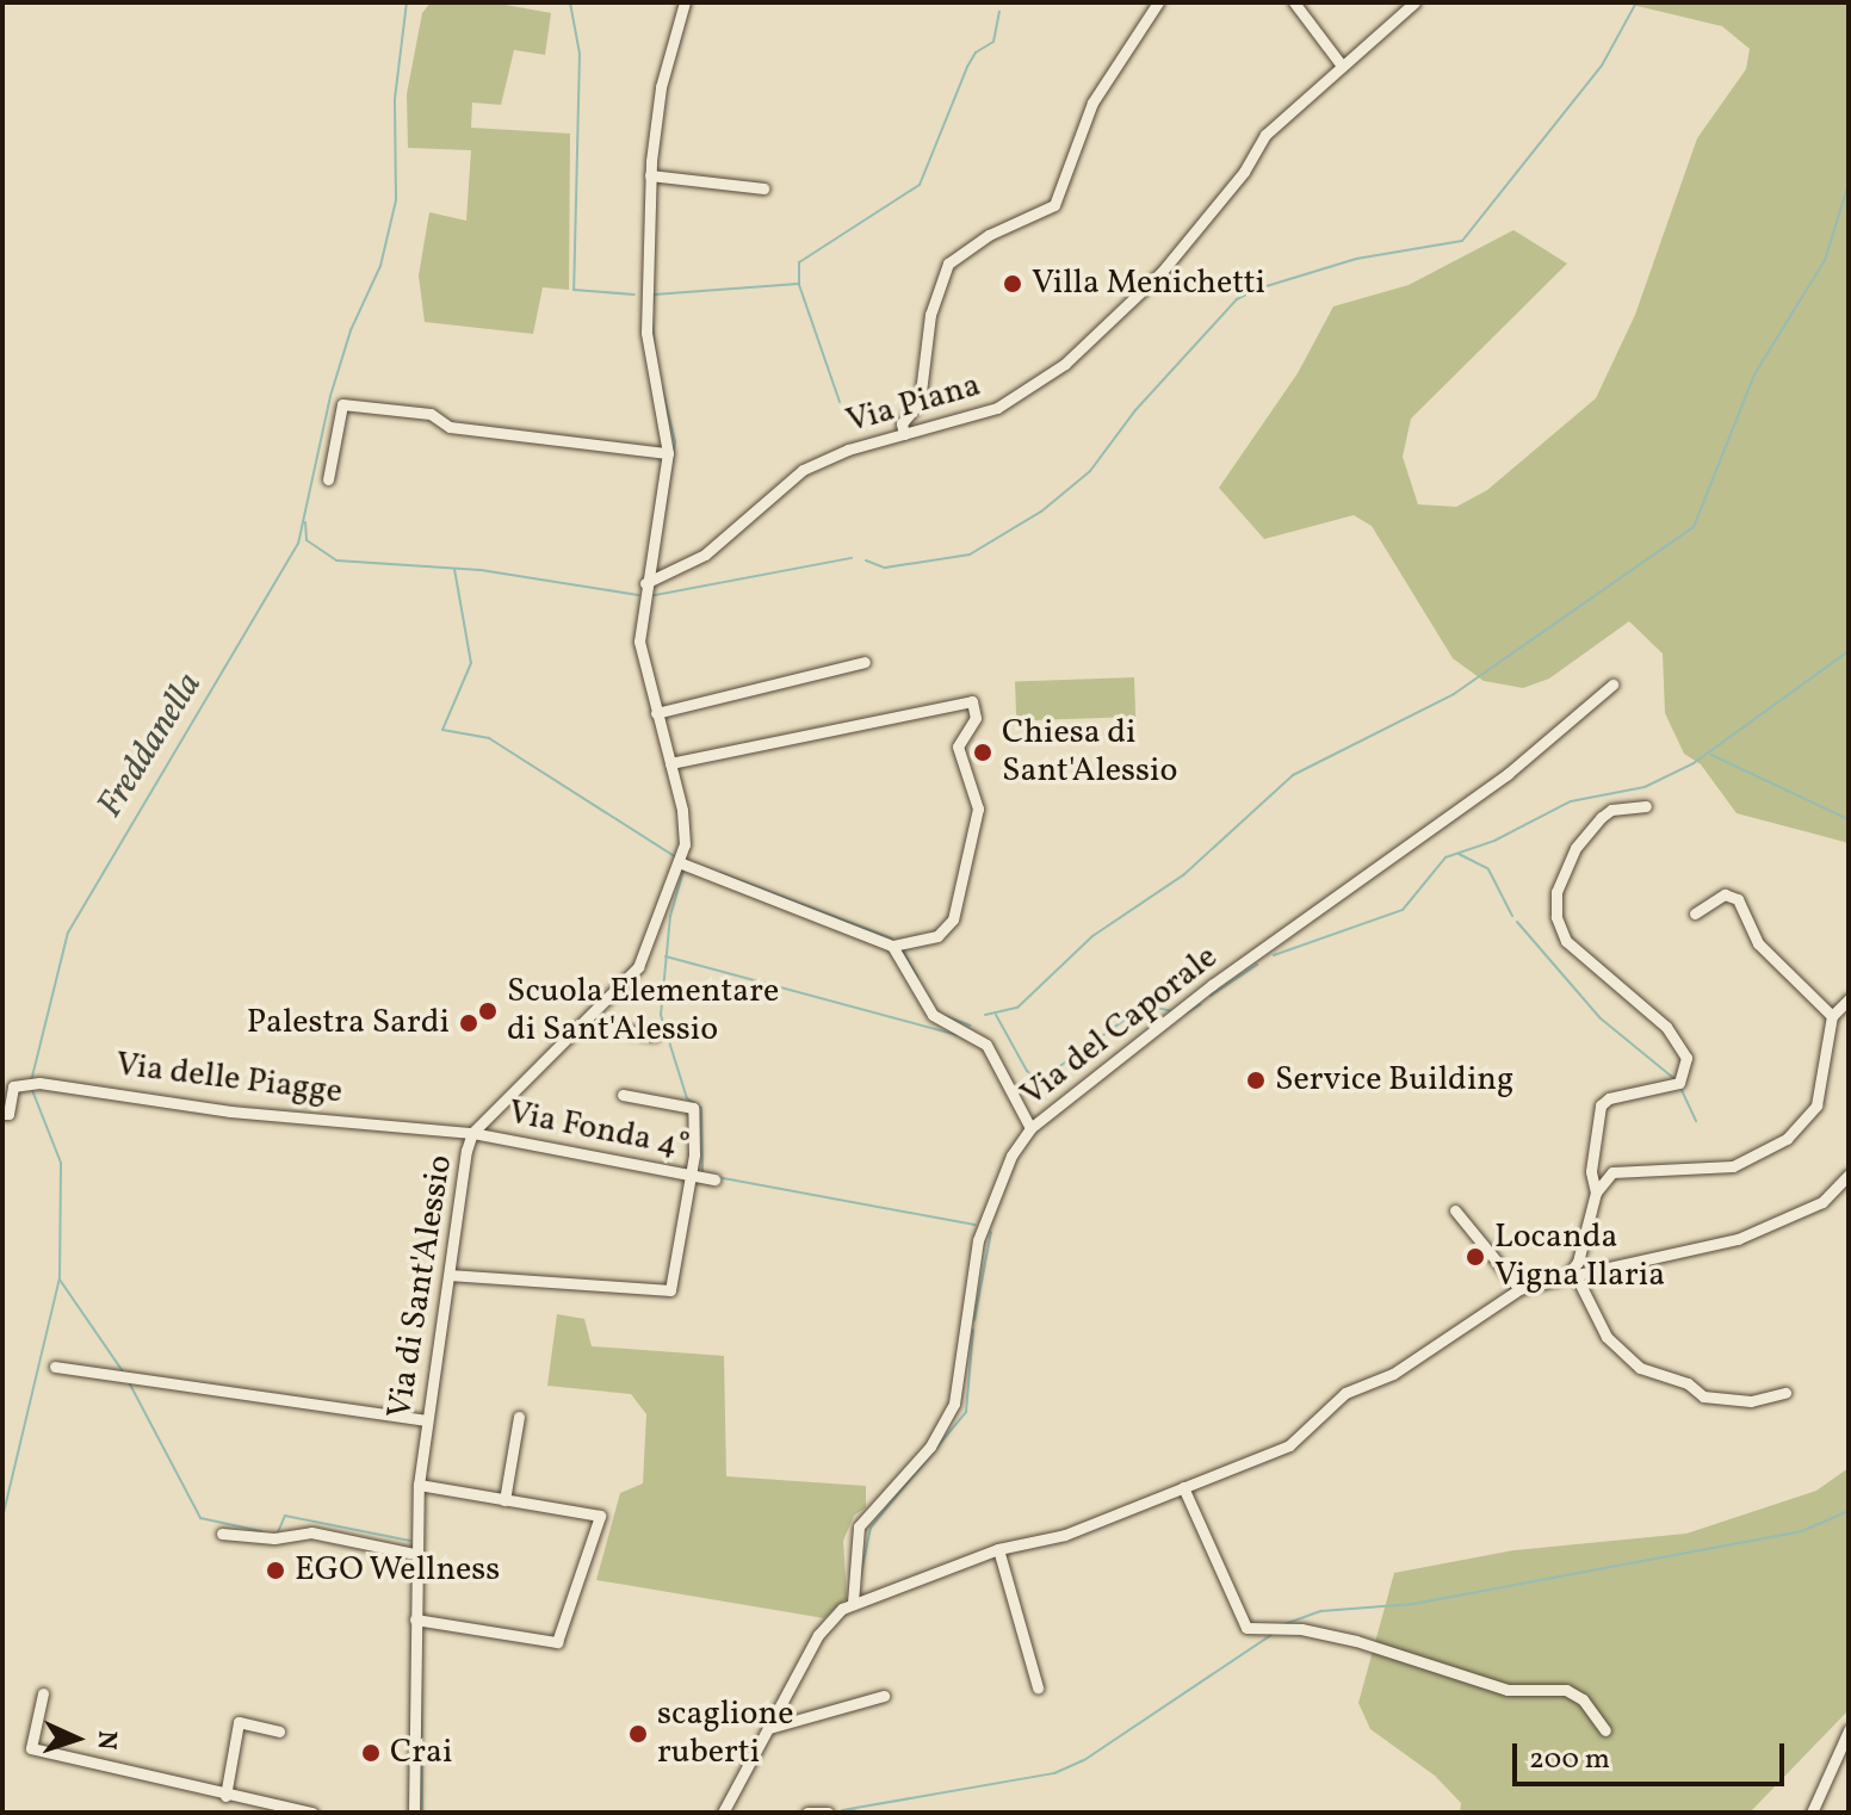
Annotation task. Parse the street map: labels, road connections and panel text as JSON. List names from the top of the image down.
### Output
{
  "streets": {
    "street": [
      "Via Piana",
      "Via del Caporale",
      "Via delle Piagge",
      "Via Fonda 4°",
      "Via di Sant'Alessio"
    ]
  },
  "crossings": [
    ["Via Piana", "Via di Sant'Alessio"],
    ["Via delle Piagge", "Via Fonda 4°"],
    ["Via delle Piagge", "Via di Sant'Alessio"],
    ["Via Fonda 4°", "Via di Sant'Alessio"]
  ],
  "water": ["Freddanella"],
  "places": [
    "Villa Menichetti",
    "Chiesa di Sant'Alessio",
    "Scuola Elementare di Sant'Alessio",
    "Palestra Sardi",
    "Service Building",
    "Locanda Vigna Ilaria",
    "EGO Wellness",
    "scaglione ruberti",
    "Crai"
  ],
  "scale_bar": "200 m",
  "north": "right"
}
